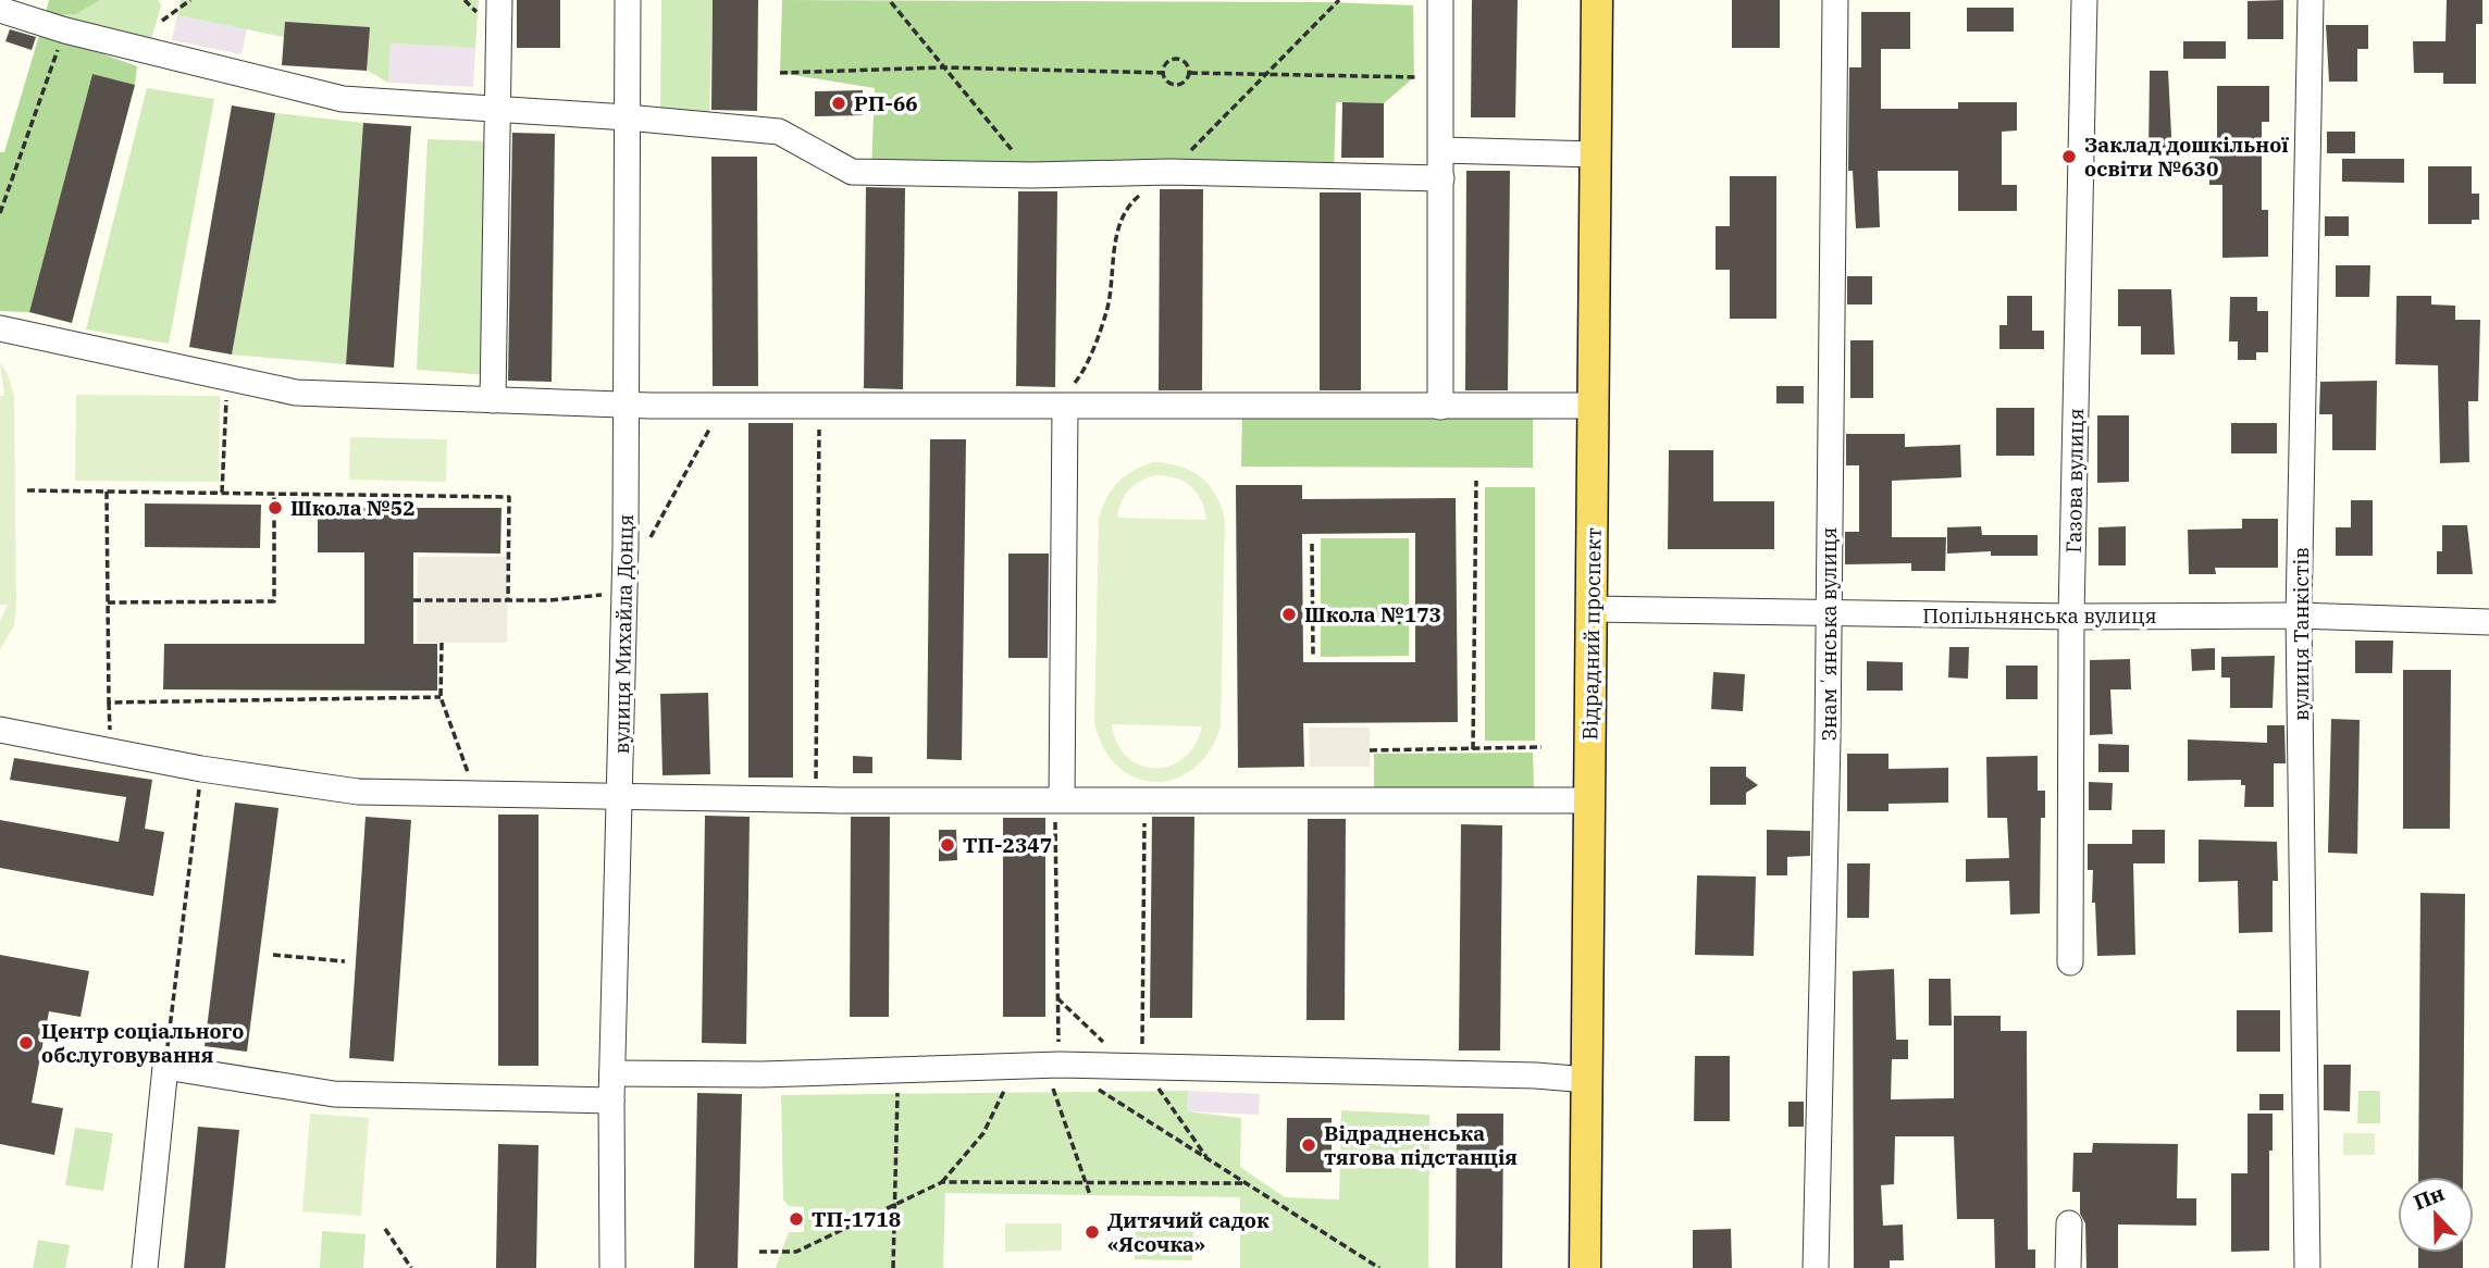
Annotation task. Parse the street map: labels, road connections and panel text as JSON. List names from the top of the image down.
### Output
{
  "streets": {
    "main road": ["Відрадний проспект"],
    "street": [
      "Газова вулиця",
      "Попільнянська вулиця",
      "вулиця Михайла Донця",
      "Знамʼянська вулиця",
      "вулиця Танкістів"
    ]
  },
  "crossings": [
    ["Газова вулиця", "Попільнянська вулиця"],
    ["Попільнянська вулиця", "Відрадний проспект"],
    ["Попільнянська вулиця", "Знамʼянська вулиця"],
    ["Попільнянська вулиця", "вулиця Танкістів"]
  ],
  "places": [
    "РП-66",
    "Заклад дошкільної освіти №630",
    "Школа №52",
    "Школа №173",
    "ТП-2347",
    "Центр соціального обслуговування",
    "Відрадненська тягова підстанція",
    "ТП-1718",
    "Дитячий садок «Ясочка»"
  ],
  "north": "top"
}
